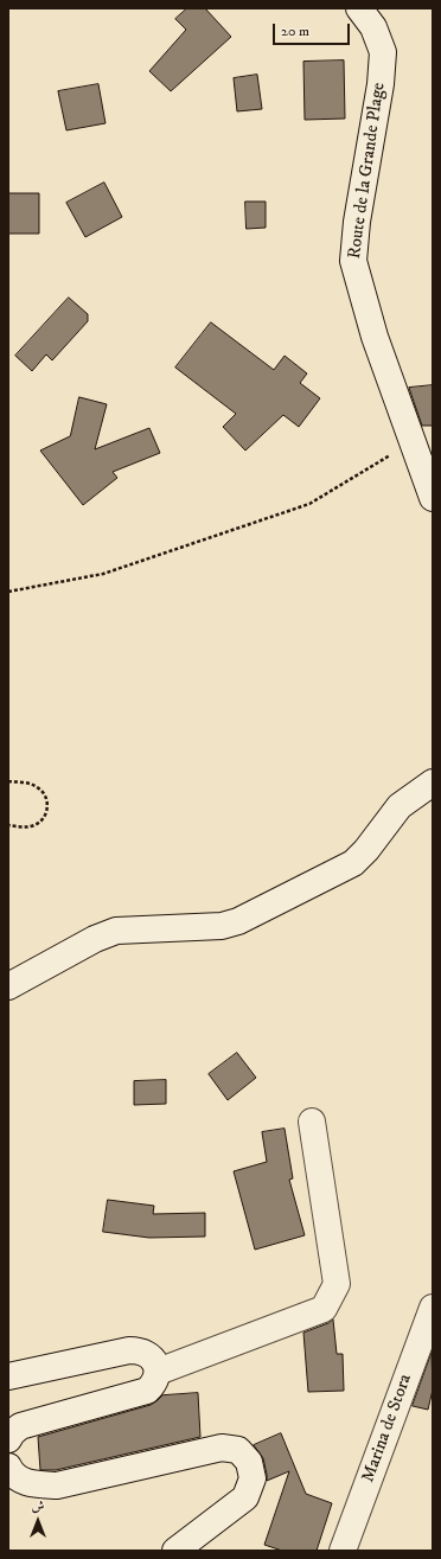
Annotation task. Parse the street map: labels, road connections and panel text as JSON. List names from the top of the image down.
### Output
{
  "streets": {
    "main road": ["Route de la Grande Plage", "Marina de Stora"]
  },
  "scale_bar": "20 m",
  "north": "top"
}
